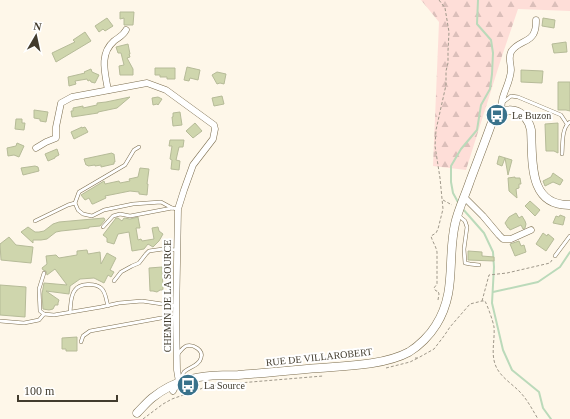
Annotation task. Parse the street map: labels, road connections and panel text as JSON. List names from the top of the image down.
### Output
{
  "streets": {
    "main road": ["RUE DE VILLAROBERT"],
    "street": ["CHEMIN DE LA SOURCE"]
  },
  "crossings": [
    ["CHEMIN DE LA SOURCE", "RUE DE VILLAROBERT"]
  ],
  "places": {
    "bus stop": ["Le Buzon", "La Source"]
  },
  "scale_bar": "100 m",
  "north": "top"
}
